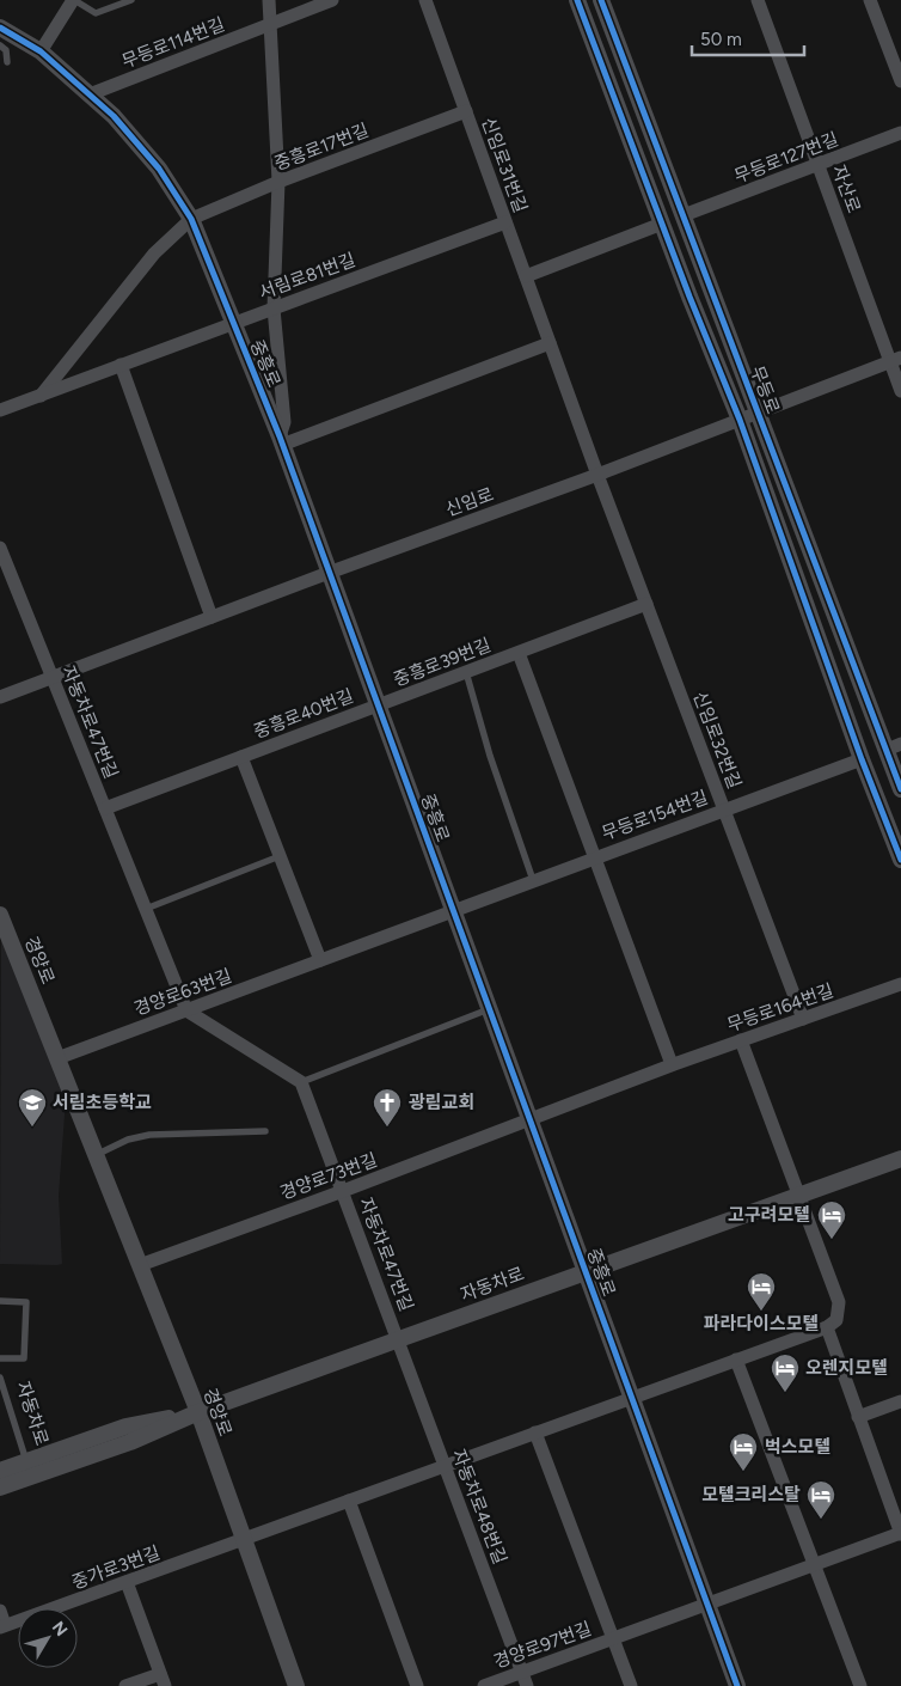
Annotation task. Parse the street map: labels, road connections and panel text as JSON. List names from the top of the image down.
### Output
{
  "streets": {
    "street": [
      "무등로114번길",
      "중흥로17번길",
      "무등로127번길",
      "신임로31번길",
      "자산로",
      "서림로81번길",
      "중흥로",
      "무등로",
      "신임로",
      "중흥로39번길",
      "중흥로40번길",
      "자동차로47번길",
      "신임로32번길",
      "무등로154번길",
      "경양로",
      "경양로63번길",
      "무등로164번길",
      "경양로73번길",
      "자동차로",
      "자동차로48번길",
      "중가로3번길",
      "경양로97번길"
    ]
  },
  "crossings": [
    ["무등로114번길", "중흥로"],
    ["중흥로17번길", "신임로31번길"],
    ["중흥로17번길", "중흥로"],
    ["무등로127번길", "자산로"],
    ["무등로127번길", "무등로"],
    ["신임로31번길", "서림로81번길"],
    ["신임로31번길", "신임로"],
    ["신임로31번길", "신임로32번길"],
    ["자산로", "신임로"],
    ["서림로81번길", "중흥로"],
    ["중흥로", "신임로"],
    ["중흥로", "중흥로39번길"],
    ["중흥로", "중흥로40번길"],
    ["중흥로", "무등로154번길"],
    ["중흥로", "경양로63번길"],
    ["중흥로", "무등로164번길"],
    ["중흥로", "경양로73번길"],
    ["중흥로", "자동차로"],
    ["중흥로", "중가로3번길"],
    ["중흥로", "경양로97번길"],
    ["무등로", "신임로"],
    ["무등로", "무등로154번길"],
    ["신임로", "자동차로47번길"],
    ["신임로", "신임로32번길"],
    ["중흥로39번길", "중흥로40번길"],
    ["중흥로39번길", "신임로32번길"],
    ["중흥로39번길", "무등로154번길"],
    ["중흥로40번길", "자동차로47번길"],
    ["자동차로47번길", "경양로63번길"],
    ["자동차로47번길", "경양로73번길"],
    ["자동차로47번길", "자동차로"],
    ["자동차로47번길", "자동차로48번길"],
    ["신임로32번길", "무등로154번길"],
    ["신임로32번길", "무등로164번길"],
    ["무등로154번길", "경양로63번길"],
    ["무등로154번길", "무등로164번길"],
    ["경양로", "경양로63번길"],
    ["경양로", "경양로73번길"],
    ["경양로", "자동차로"],
    ["경양로", "중가로3번길"],
    ["무등로164번길", "경양로73번길"],
    ["자동차로", "자동차로48번길"],
    ["자동차로48번길", "중가로3번길"],
    ["자동차로48번길", "경양로97번길"],
    ["중가로3번길", "경양로97번길"]
  ],
  "places": {
    "school or university": ["서림초등학교"],
    "church": ["광림교회"],
    "hotel": [
      "고구려모텔",
      "파라다이스모텔",
      "오렌지모텔",
      "벅스모텔",
      "모텔크리스탈"
    ]
  },
  "scale_bar": "50 m",
  "north": "top right"
}
